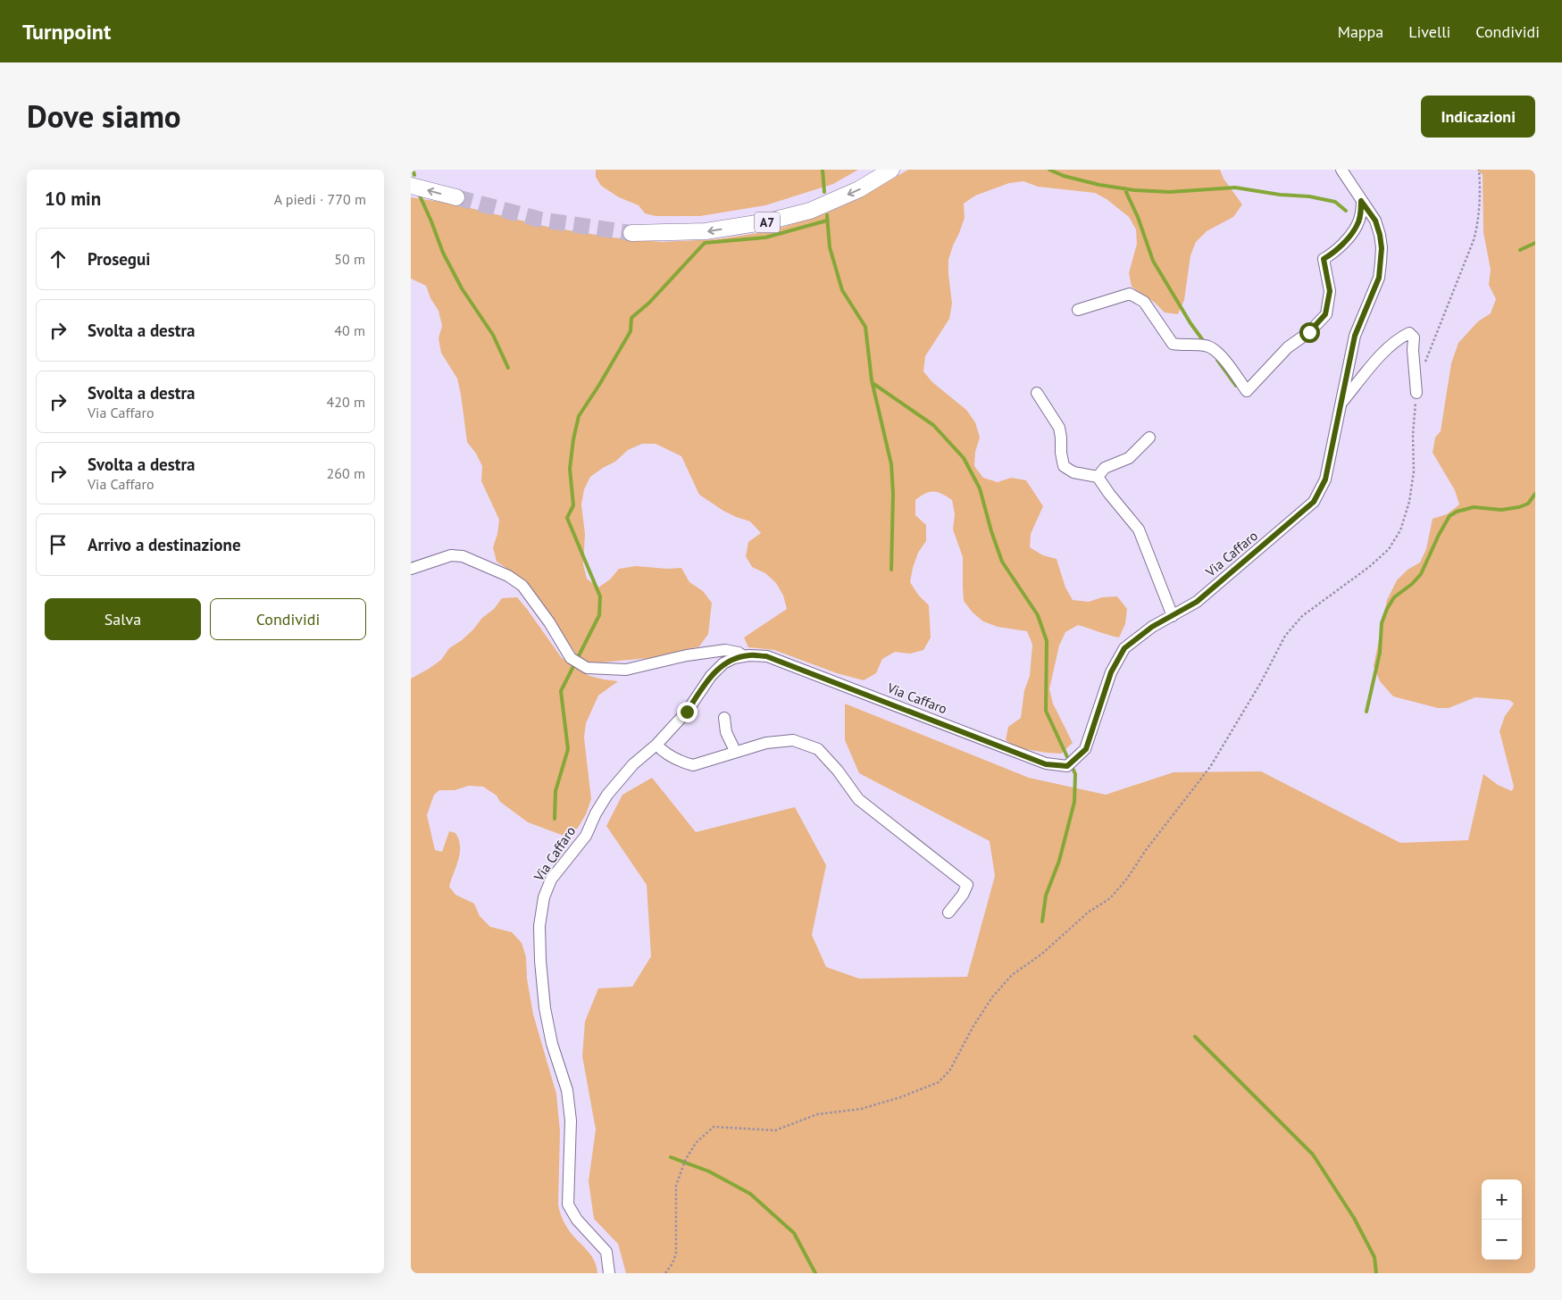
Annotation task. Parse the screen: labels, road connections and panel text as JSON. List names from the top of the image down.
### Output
{
  "streets": {
    "highway": ["A7"],
    "street": ["Via Caffaro"]
  },
  "page": {
    "header": "Turnpoint",
    "nav": ["Mappa", "Livelli", "Condividi"],
    "title": "Dove siamo",
    "buttons": [
      "Indicazioni",
      ["Salva", "Condividi"]
    ],
    "heading": ["10 min", "A piedi · 770 m"],
    "list": [
      ["Prosegui", "50 m"],
      ["Svolta a destra", "40 m"],
      ["Svolta a destra", "Via Caffaro", "420 m"],
      ["Svolta a destra", "Via Caffaro", "260 m"],
      "Arrivo a destinazione"
    ],
    "map_buttons": ["+", "−"]
  }
}
